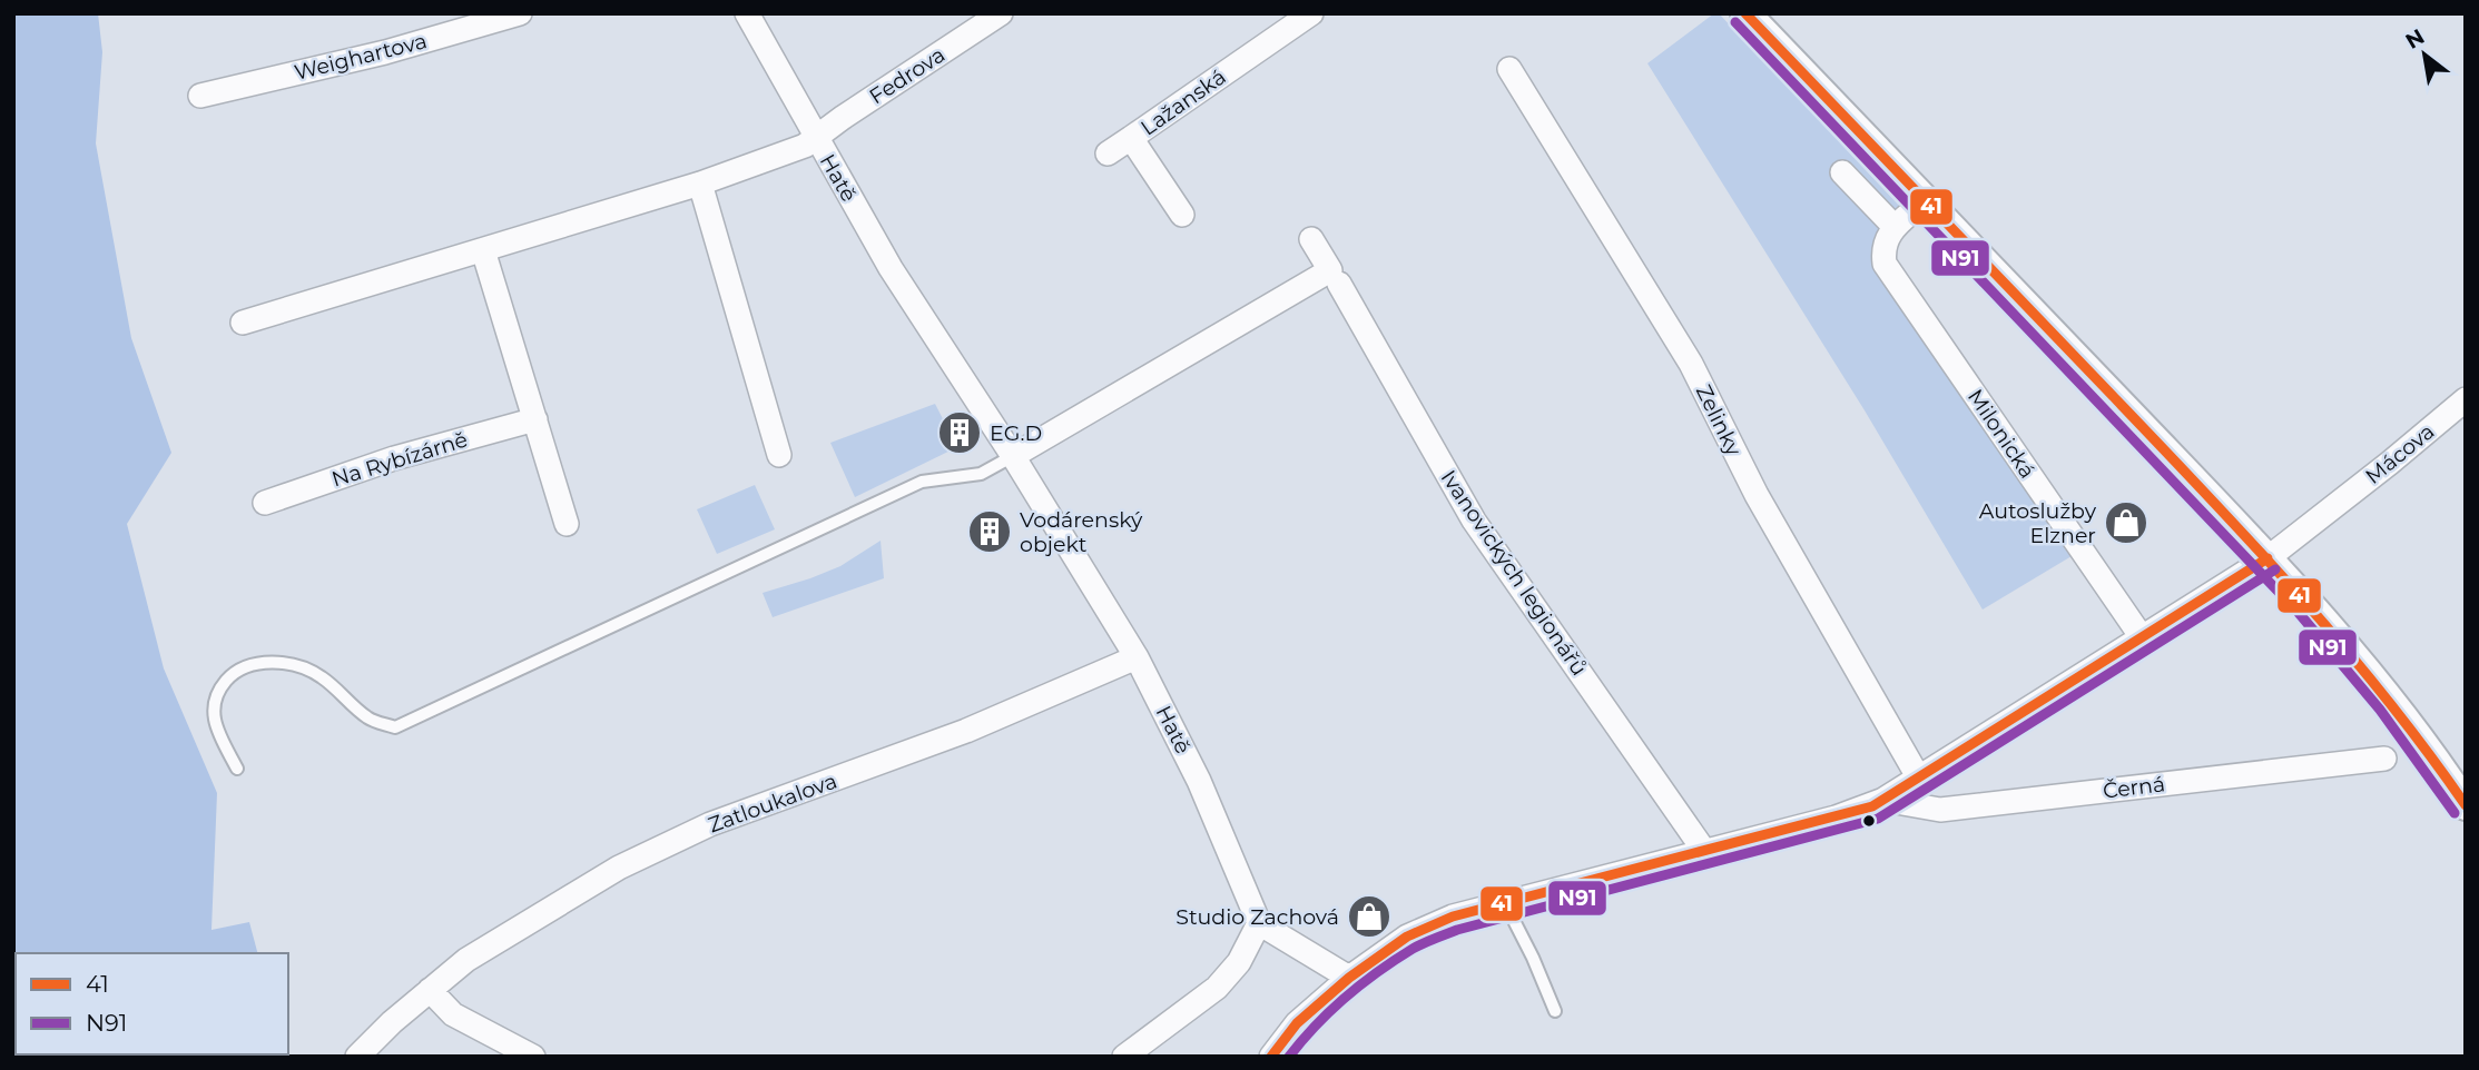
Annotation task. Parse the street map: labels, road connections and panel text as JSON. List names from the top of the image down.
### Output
{
  "streets": {
    "street": [
      "Weighartova",
      "Fedrova",
      "Lažanská",
      "Hatě",
      "Zelinky",
      "Milonická",
      "Mácova",
      "Na Rybízárně",
      "Ivanovických legionářů",
      "Černá",
      "Zatloukalova"
    ]
  },
  "crossings": [
    ["Fedrova", "Hatě"],
    ["Hatě", "Zatloukalova"],
    ["Zelinky", "Mácova"],
    ["Milonická", "Mácova"],
    ["Mácova", "Ivanovických legionářů"],
    ["Mácova", "Černá"]
  ],
  "places": {
    "building": ["EG.D", "Vodárenský objekt"],
    "shop": ["Autoslužby Elzner", "Studio Zachová"]
  },
  "lines": ["transit line 41", "transit line N91"],
  "legend": ["41", "N91"],
  "north": "top left"
}
